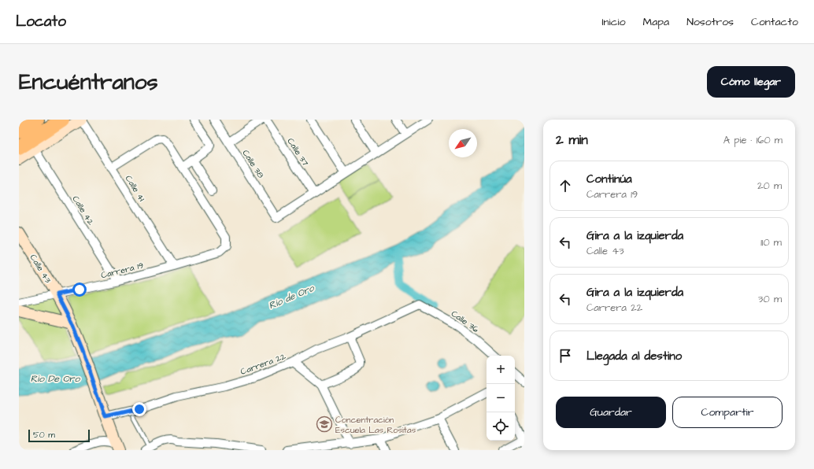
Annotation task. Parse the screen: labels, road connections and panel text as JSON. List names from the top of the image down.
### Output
{
  "streets": {
    "street": [
      "Calle 37",
      "Calle 38",
      "Calle 41",
      "Calle 42",
      "Calle 43",
      "Carrera 19",
      "Calle 36",
      "Carrera 22"
    ]
  },
  "crossings": [
    ["Calle 37", "Calle 38"],
    ["Calle 41", "Carrera 19"],
    ["Calle 42", "Carrera 19"],
    ["Calle 43", "Carrera 19"],
    ["Calle 43", "Carrera 22"],
    ["Calle 36", "Carrera 22"]
  ],
  "water": ["Río de Oro", "Rio De Oro"],
  "places": {
    "school or university": ["Concentración Escuela Las Rositas"]
  },
  "scale_bar": "50 m",
  "north": "bottom left",
  "page": {
    "header": "Locato",
    "nav": [
      "Inicio",
      "Mapa",
      "Nosotros",
      "Contacto"
    ],
    "buttons": [
      "Cómo llegar",
      ["Guardar", "Compartir"]
    ],
    "title": "Encuéntranos",
    "heading": ["2 min", "A pie · 160 m"],
    "list": [
      ["Continúa", "Carrera 19", "20 m"],
      ["Gira a la izquierda", "Calle 43", "110 m"],
      ["Gira a la izquierda", "Carrera 22", "30 m"],
      "Llegada al destino"
    ],
    "map_buttons": ["+", "−"],
    "scale": "50 m"
  }
}
